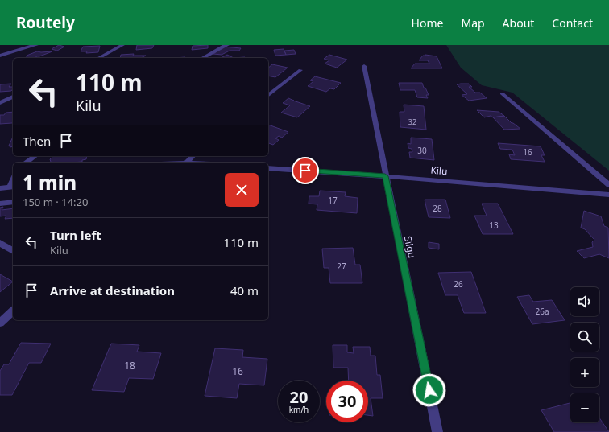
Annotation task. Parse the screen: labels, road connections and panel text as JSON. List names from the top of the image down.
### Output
{
  "streets": {
    "street": ["Kilu", "Silgu"]
  },
  "crossings": [
    ["Kilu", "Silgu"]
  ],
  "house_numbers": [
    "32",
    "30",
    "16",
    "17",
    "28",
    "13",
    "27",
    "26",
    "26a",
    "18",
    "16"
  ],
  "page": {
    "header": "Routely",
    "nav": [
      "Home",
      "Map",
      "About",
      "Contact"
    ],
    "turn": ["110 m", "Kilu"],
    "then": "Then",
    "heading": ["1 min", "150 m · 14:20"],
    "list": [
      {
        "name": "Turn left",
        "note": "Kilu",
        "value": "110 m"
      },
      {
        "name": "Arrive at destination",
        "value": "40 m"
      }
    ],
    "map_buttons": ["+", "−"],
    "speed": "20 km/h",
    "limit": "30"
  }
}
